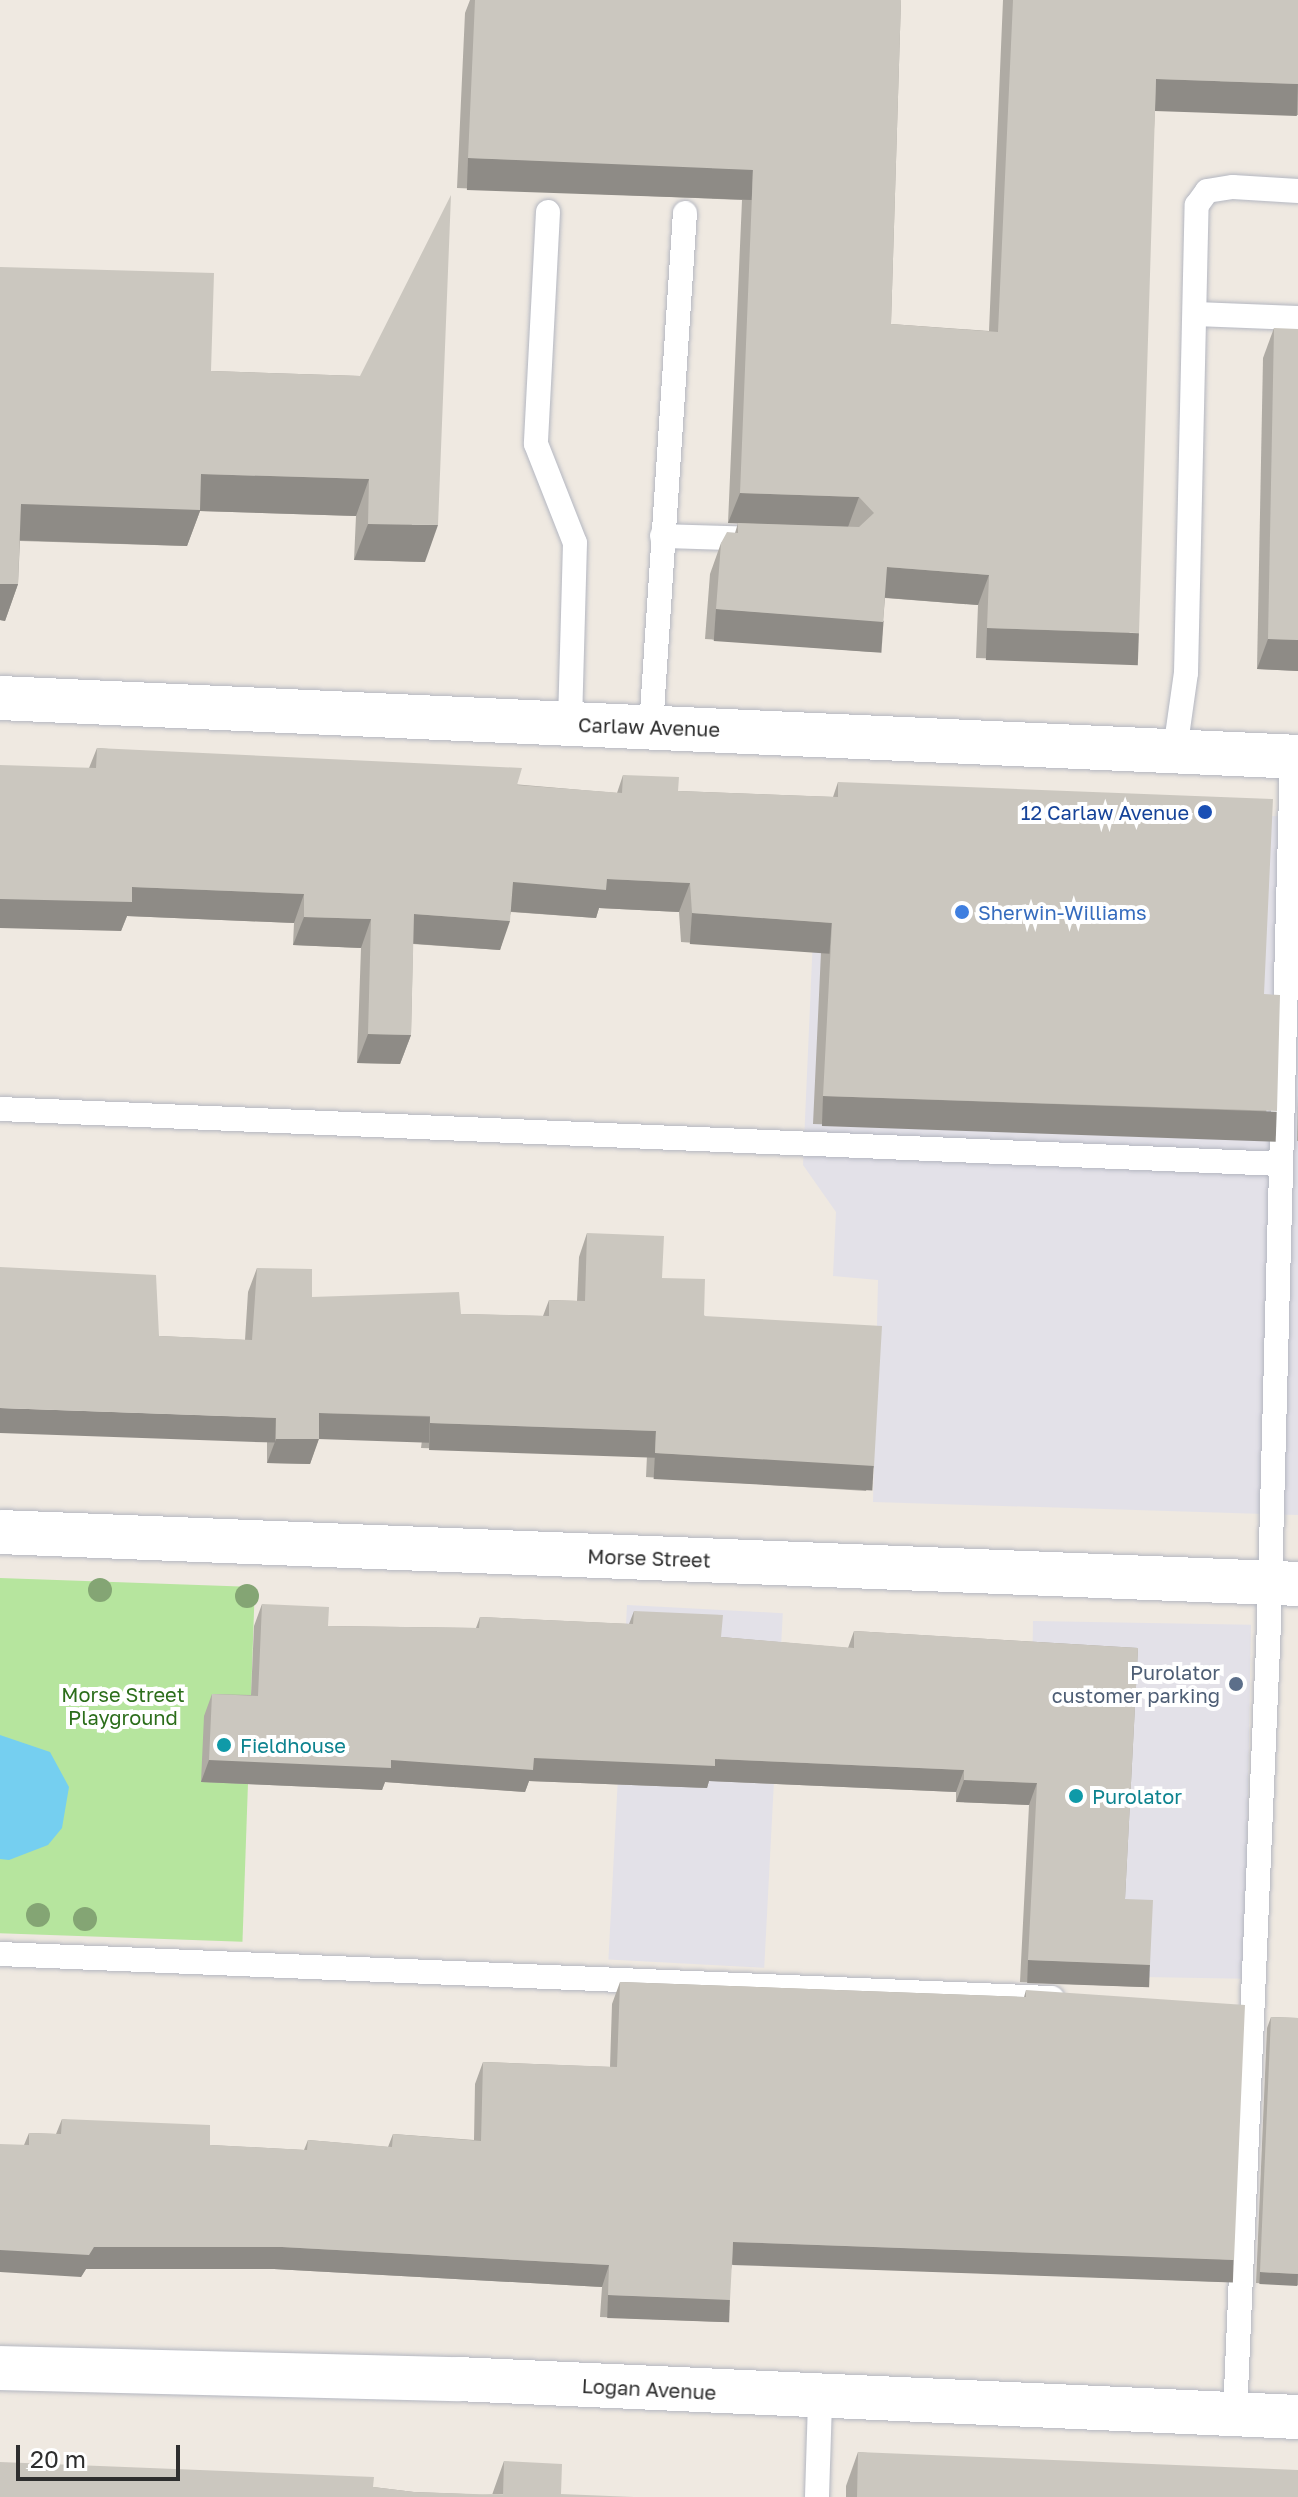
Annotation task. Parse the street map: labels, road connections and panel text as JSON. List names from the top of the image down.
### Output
{
  "streets": {
    "street": ["Carlaw Avenue", "Morse Street", "Logan Avenue"]
  },
  "parks": ["Morse Street Playground"],
  "places": [
    "12 Carlaw Avenue",
    "Sherwin-Williams",
    "Purolator customer parking",
    "Fieldhouse",
    "Purolator"
  ],
  "scale_bar": "20 m"
}
